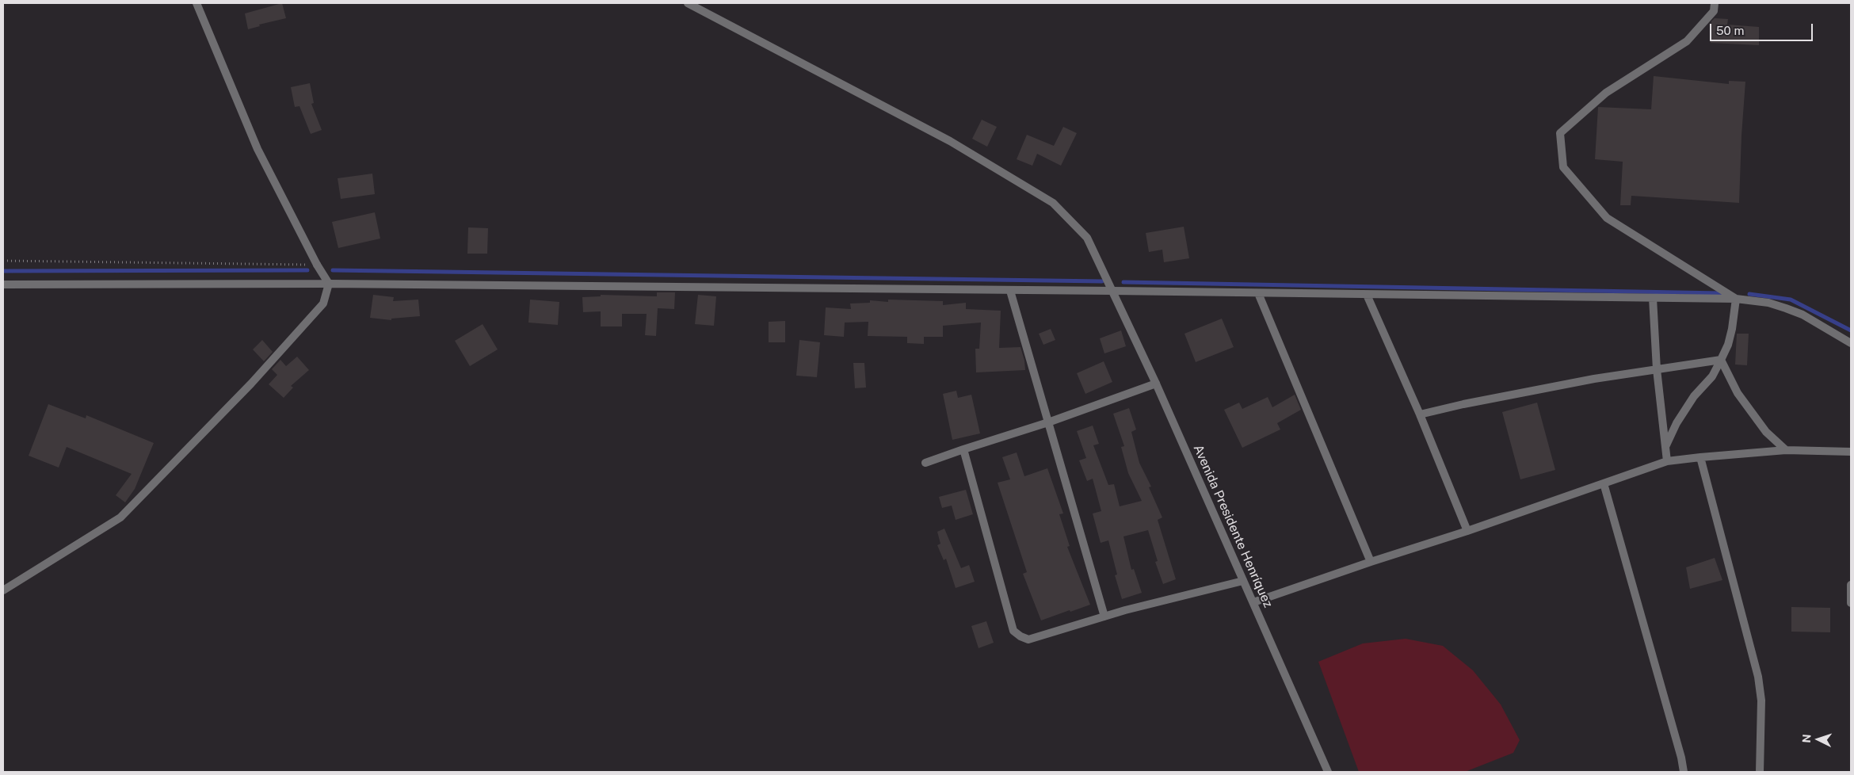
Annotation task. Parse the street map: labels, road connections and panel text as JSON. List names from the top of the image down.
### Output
{
  "streets": {
    "street": ["Avenida Presidente Henríquez"]
  },
  "scale_bar": "50 m",
  "north": "left"
}
